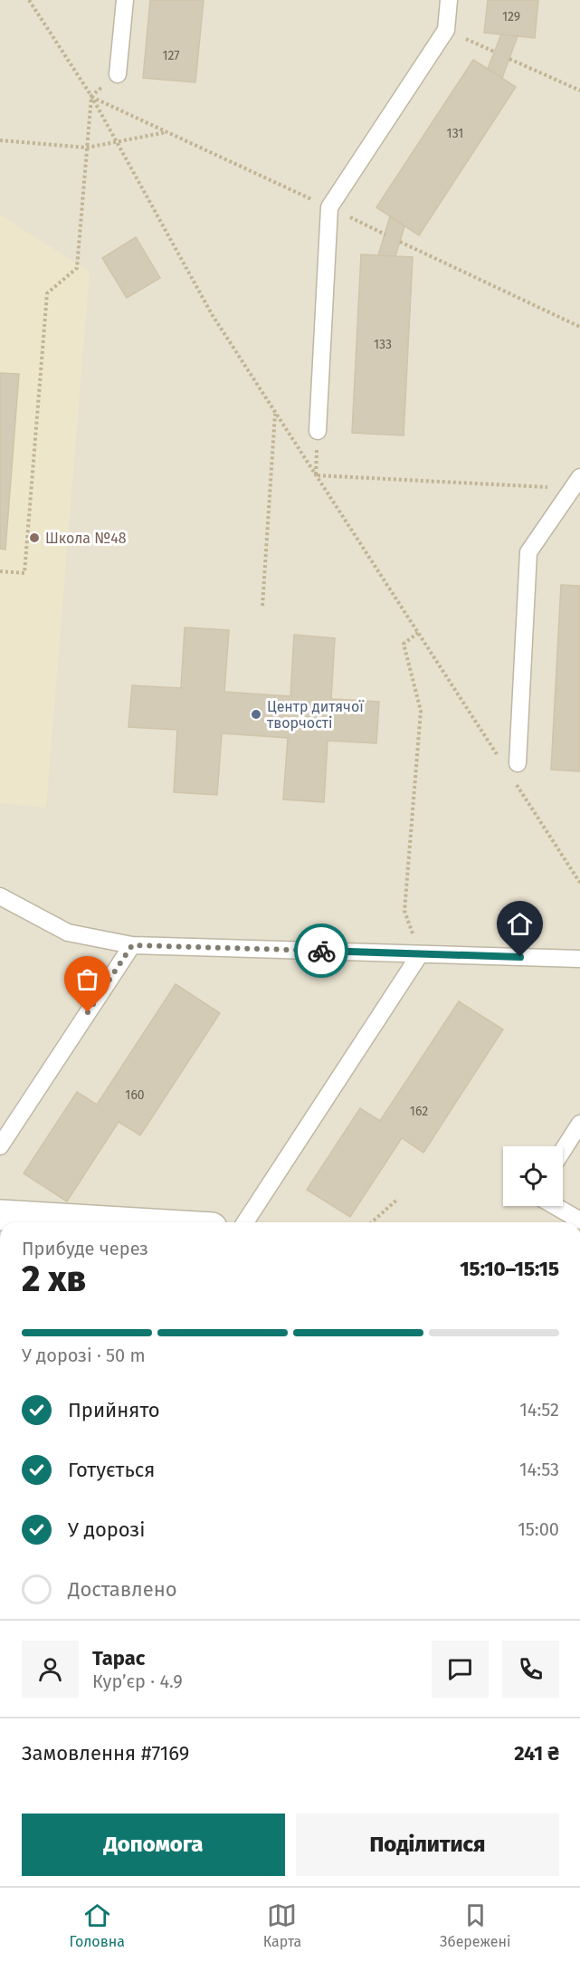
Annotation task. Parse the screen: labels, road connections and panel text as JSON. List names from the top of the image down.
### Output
{
  "places": ["Школа №48", "Центр дитячої творчості"],
  "house_numbers": [
    "129",
    "127",
    "131",
    "133",
    "160",
    "162"
  ],
  "page": {
    "heading": ["2 хв", "Прибуде через", "15:10–15:15"],
    "panel": [
      "Тарас",
      "Кур’єр · 4.9",
      "Замовлення #7169",
      "241 ₴"
    ],
    "bar": "У дорозі · 50 m",
    "list": [
      ["Прийнято", "14:52"],
      ["Готується", "14:53"],
      ["У дорозі", "15:00"],
      "Доставлено"
    ],
    "buttons": ["Допомога", "Поділитися"],
    "tabs": ["Головна", "Карта", "Збережені"]
  }
}
